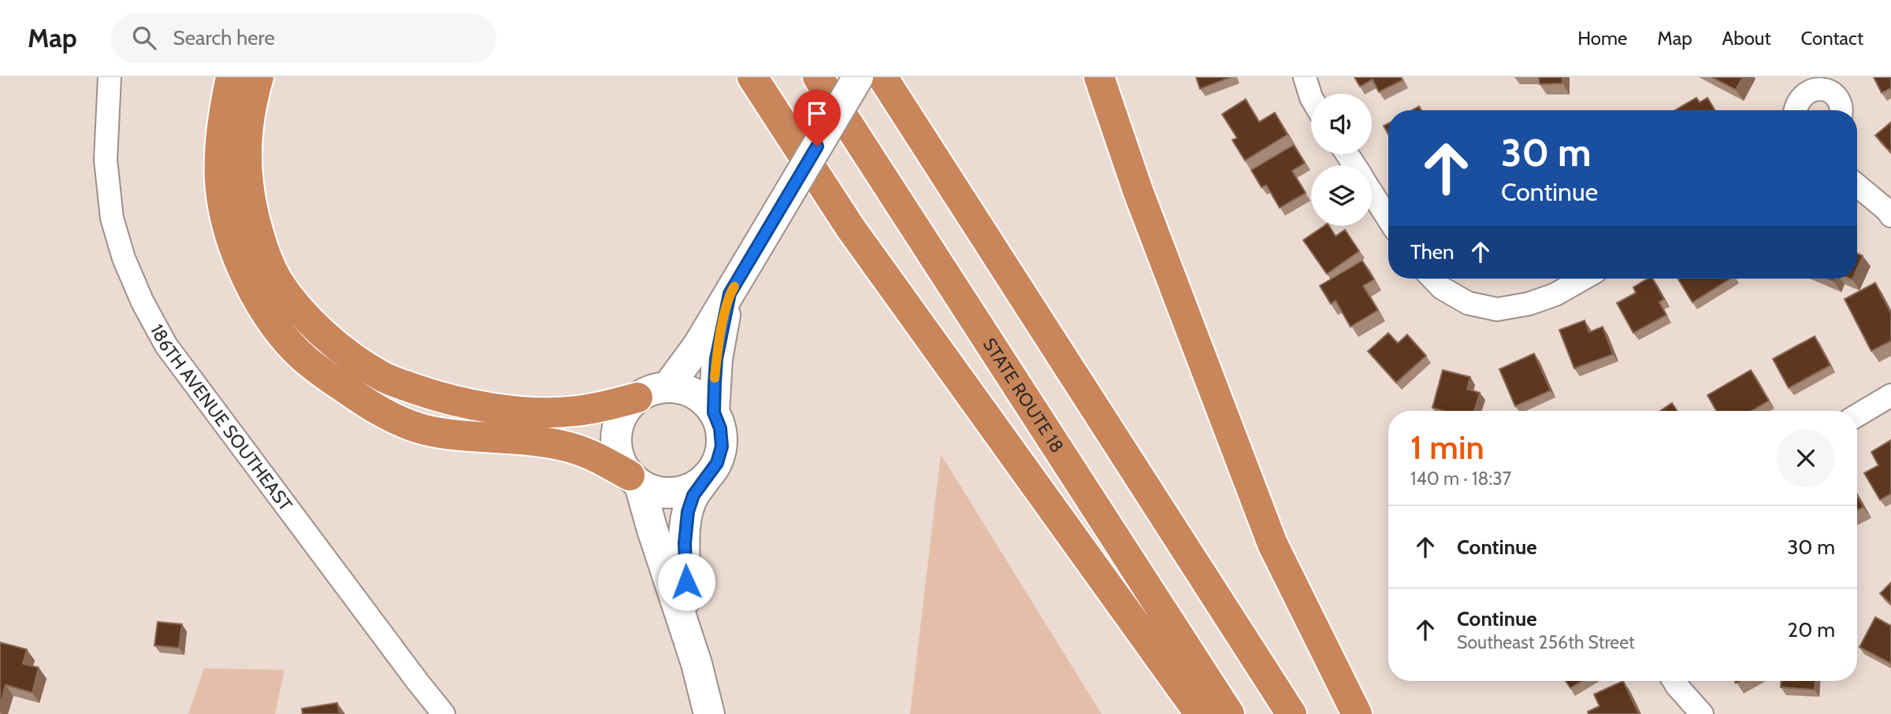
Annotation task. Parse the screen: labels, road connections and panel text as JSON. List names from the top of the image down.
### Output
{
  "streets": {
    "highway": ["STATE ROUTE 18"],
    "street": ["186TH AVENUE SOUTHEAST"]
  },
  "page": {
    "header": "Map",
    "search": "Search here",
    "nav": [
      "Home",
      "Map",
      "About",
      "Contact"
    ],
    "turn": ["30 m", "Continue"],
    "then": "Then",
    "heading": ["1 min", "140 m · 18:37"],
    "list": [
      {
        "name": "Continue",
        "value": "30 m"
      },
      {
        "name": "Continue",
        "note": "Southeast 256th Street",
        "value": "20 m"
      }
    ]
  }
}
